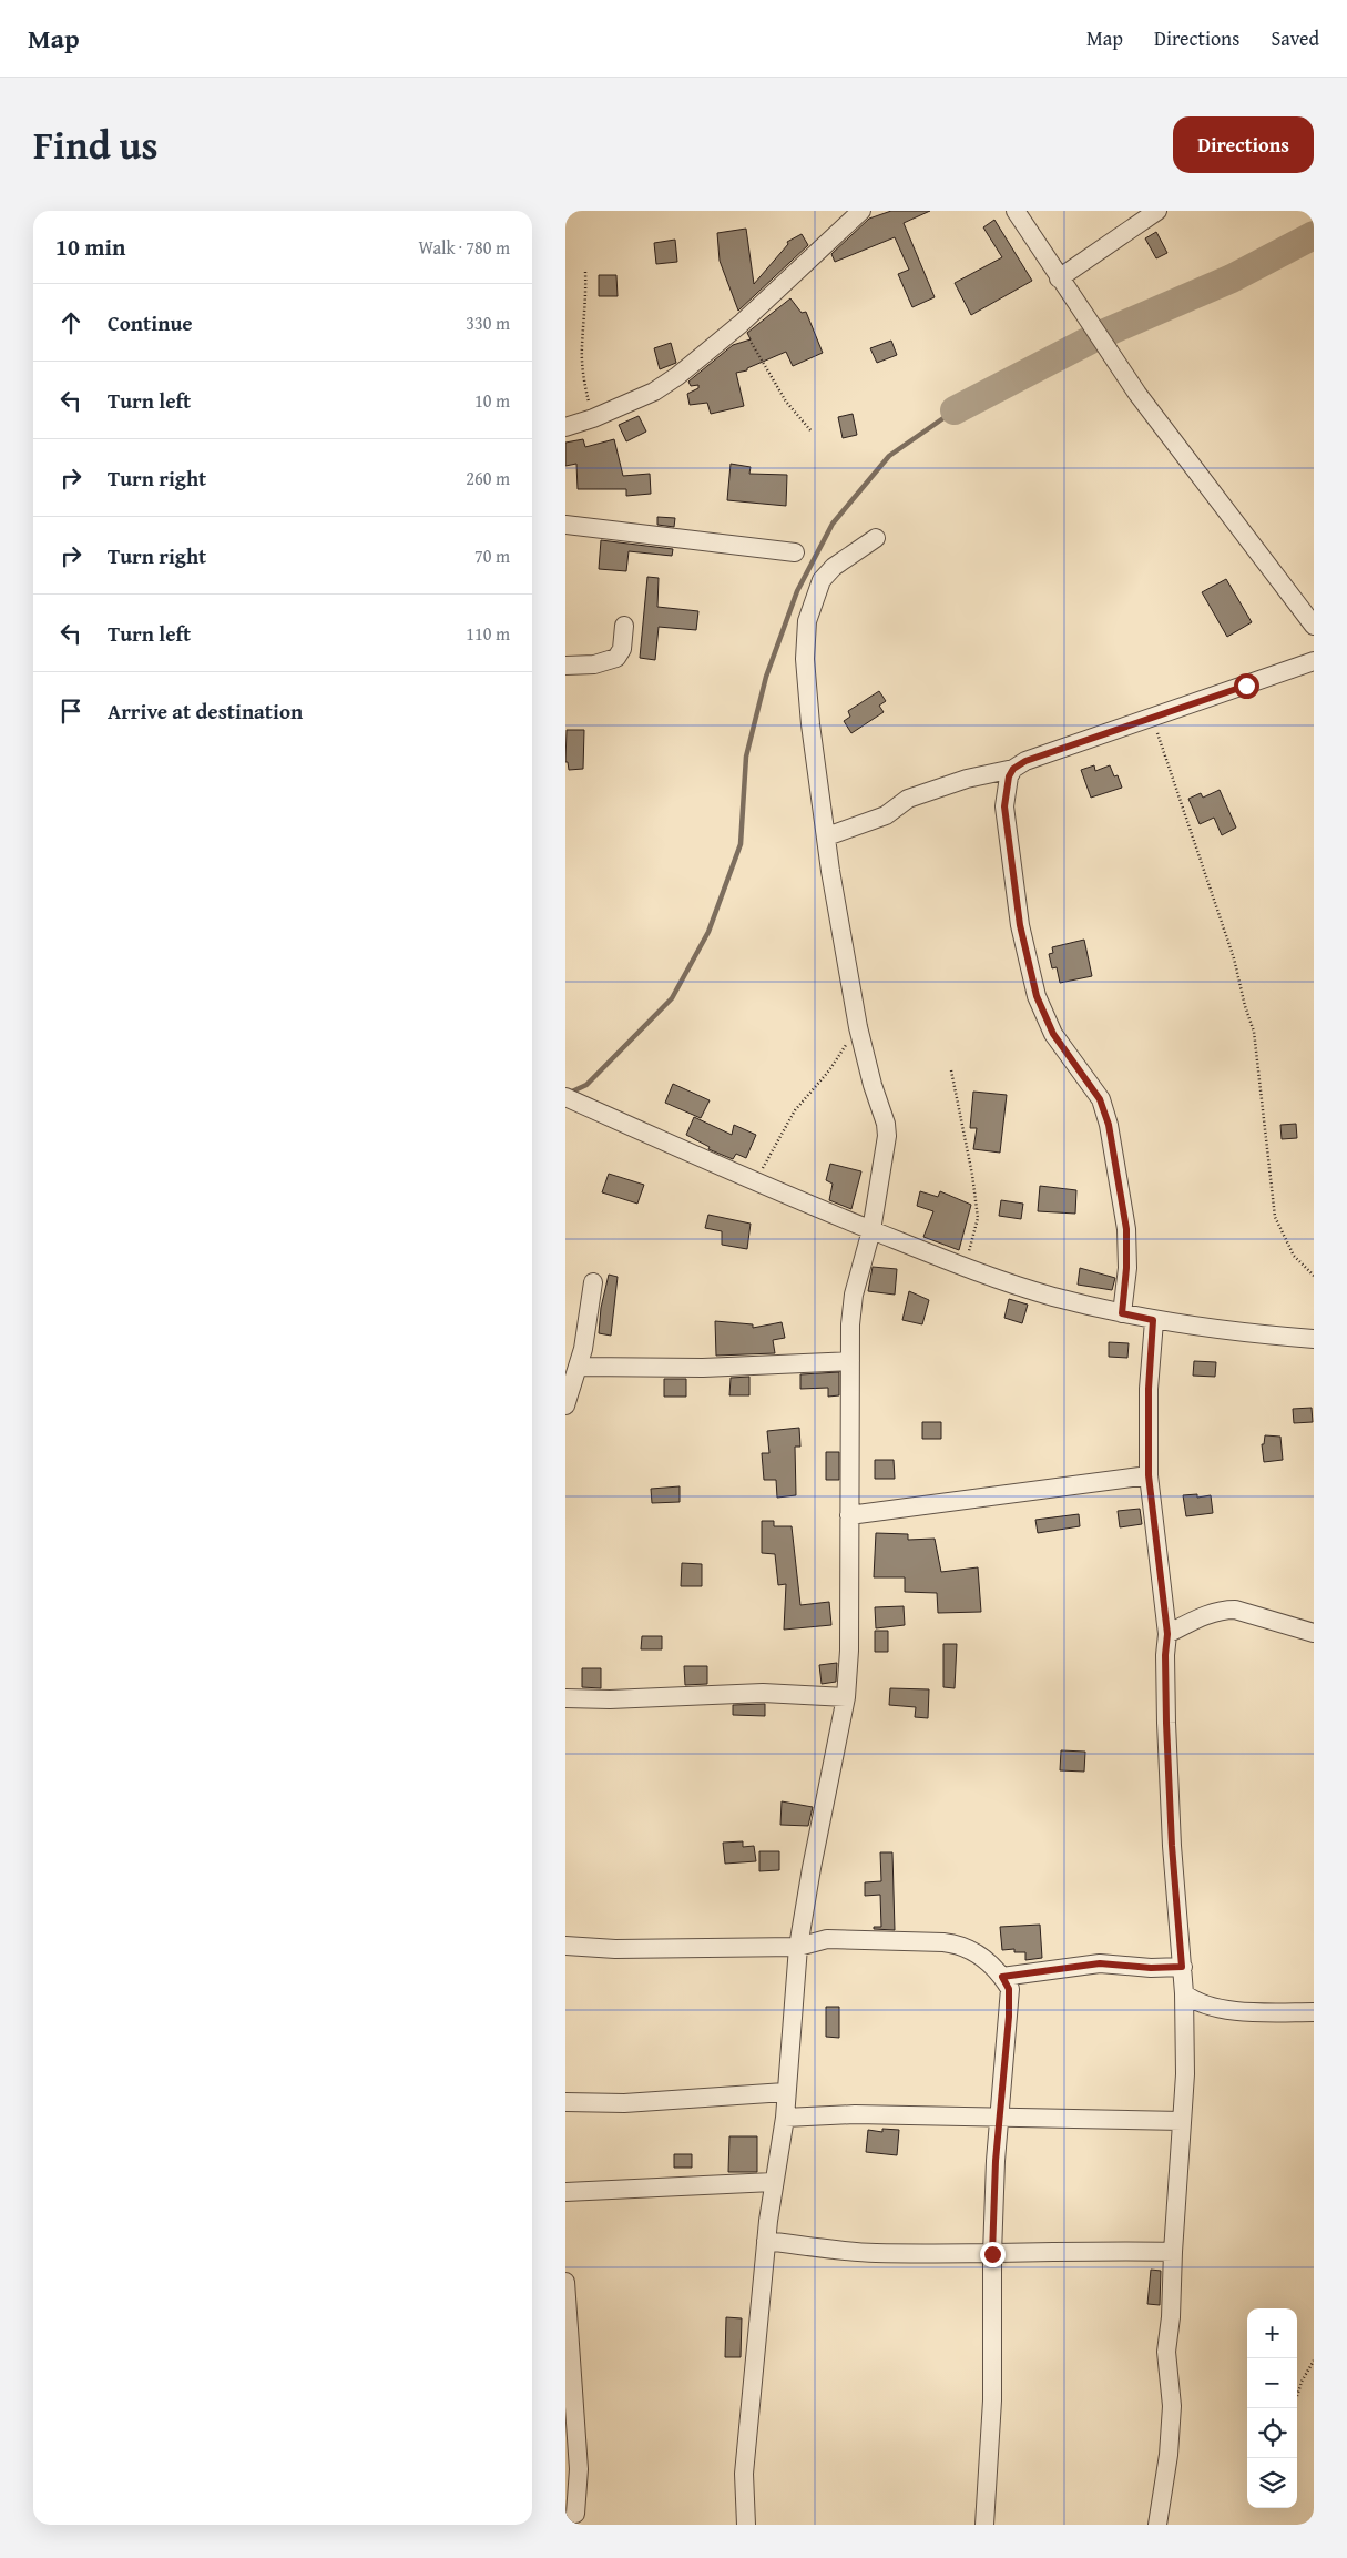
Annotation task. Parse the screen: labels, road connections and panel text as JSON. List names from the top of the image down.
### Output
{
  "page": {
    "header": "Map",
    "nav": ["Map", "Directions", "Saved"],
    "title": "Find us",
    "buttons": "Directions",
    "heading": ["10 min", "Walk · 780 m"],
    "list": [
      ["Continue", "330 m"],
      ["Turn left", "10 m"],
      ["Turn right", "260 m"],
      ["Turn right", "70 m"],
      ["Turn left", "110 m"],
      "Arrive at destination"
    ],
    "map_buttons": ["+", "−"]
  }
}
